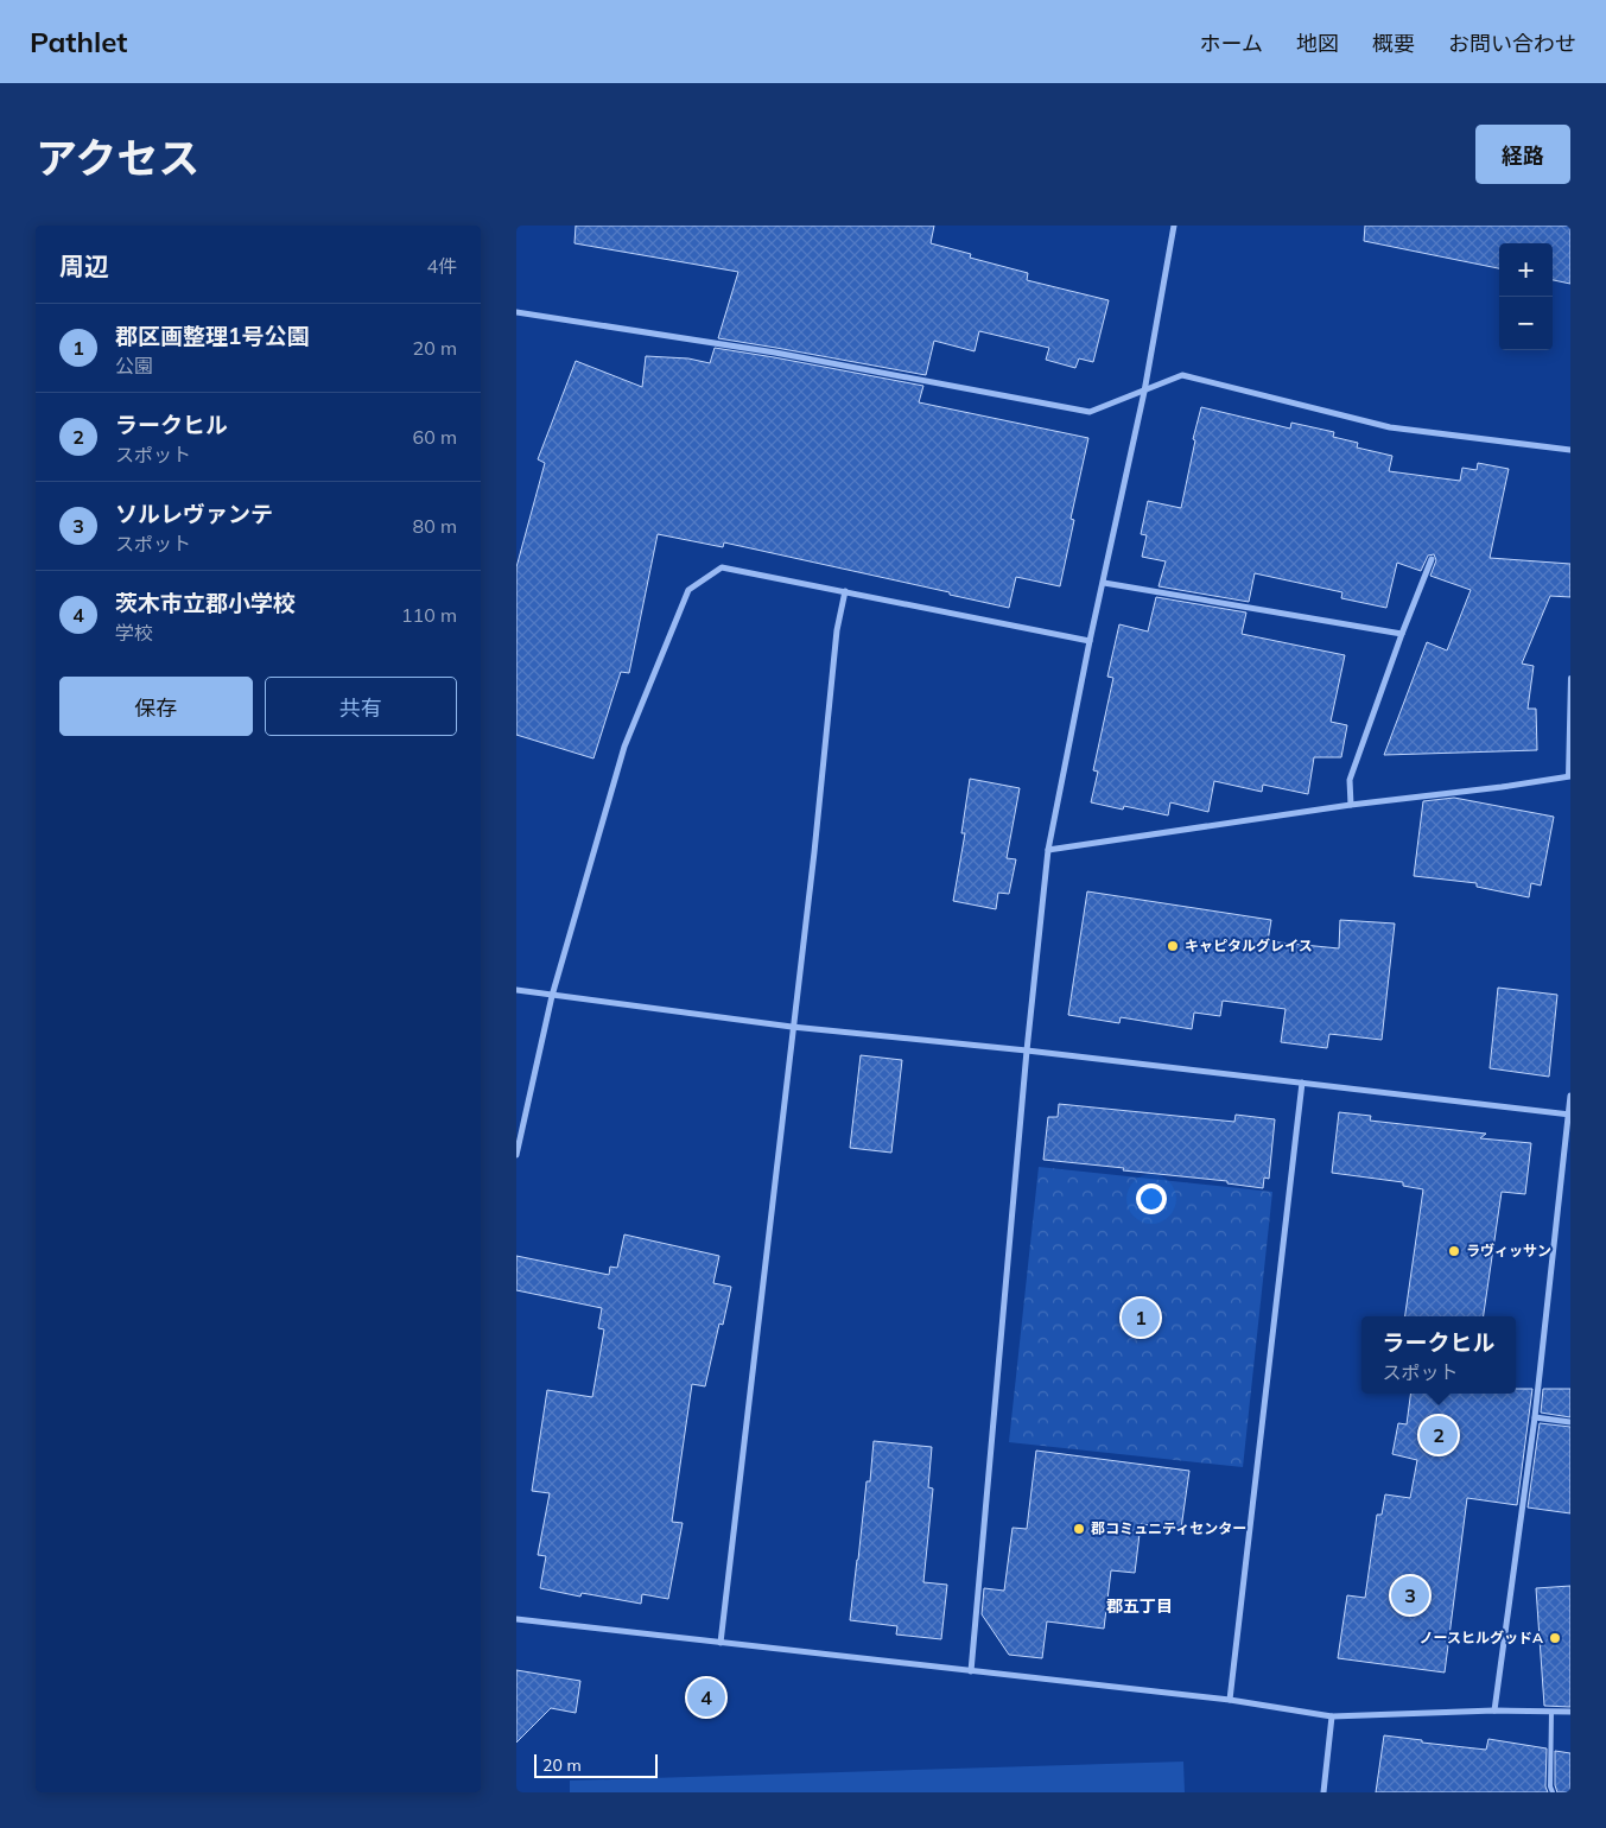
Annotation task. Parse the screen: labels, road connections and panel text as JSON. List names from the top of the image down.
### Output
{
  "districts": ["郡五丁目"],
  "places": [
    "キャピタルグレイス",
    "ラヴィッサン",
    "郡コミュニティセンター",
    "ノースヒルグッドA"
  ],
  "scale_bar": "20 m",
  "page": {
    "header": "Pathlet",
    "nav": [
      "ホーム",
      "地図",
      "概要",
      "お問い合わせ"
    ],
    "title": "アクセス",
    "buttons": [
      "経路",
      ["保存", "共有"]
    ],
    "heading": ["周辺", "4件"],
    "map_buttons": ["+", "−"],
    "list": [
      {
        "mark": "1",
        "name": "郡区画整理1号公園",
        "note": "公園",
        "value": "20 m"
      },
      {
        "mark": "2",
        "name": "ラークヒル",
        "note": "スポット",
        "value": "60 m"
      },
      {
        "mark": "3",
        "name": "ソルレヴァンテ",
        "note": "スポット",
        "value": "80 m"
      },
      {
        "mark": "4",
        "name": "茨木市立郡小学校",
        "note": "学校",
        "value": "110 m"
      }
    ],
    "pins": [
      "1",
      "2",
      "3",
      "4"
    ],
    "popup": ["ラークヒル", "スポット"],
    "scale": "20 m"
  }
}
